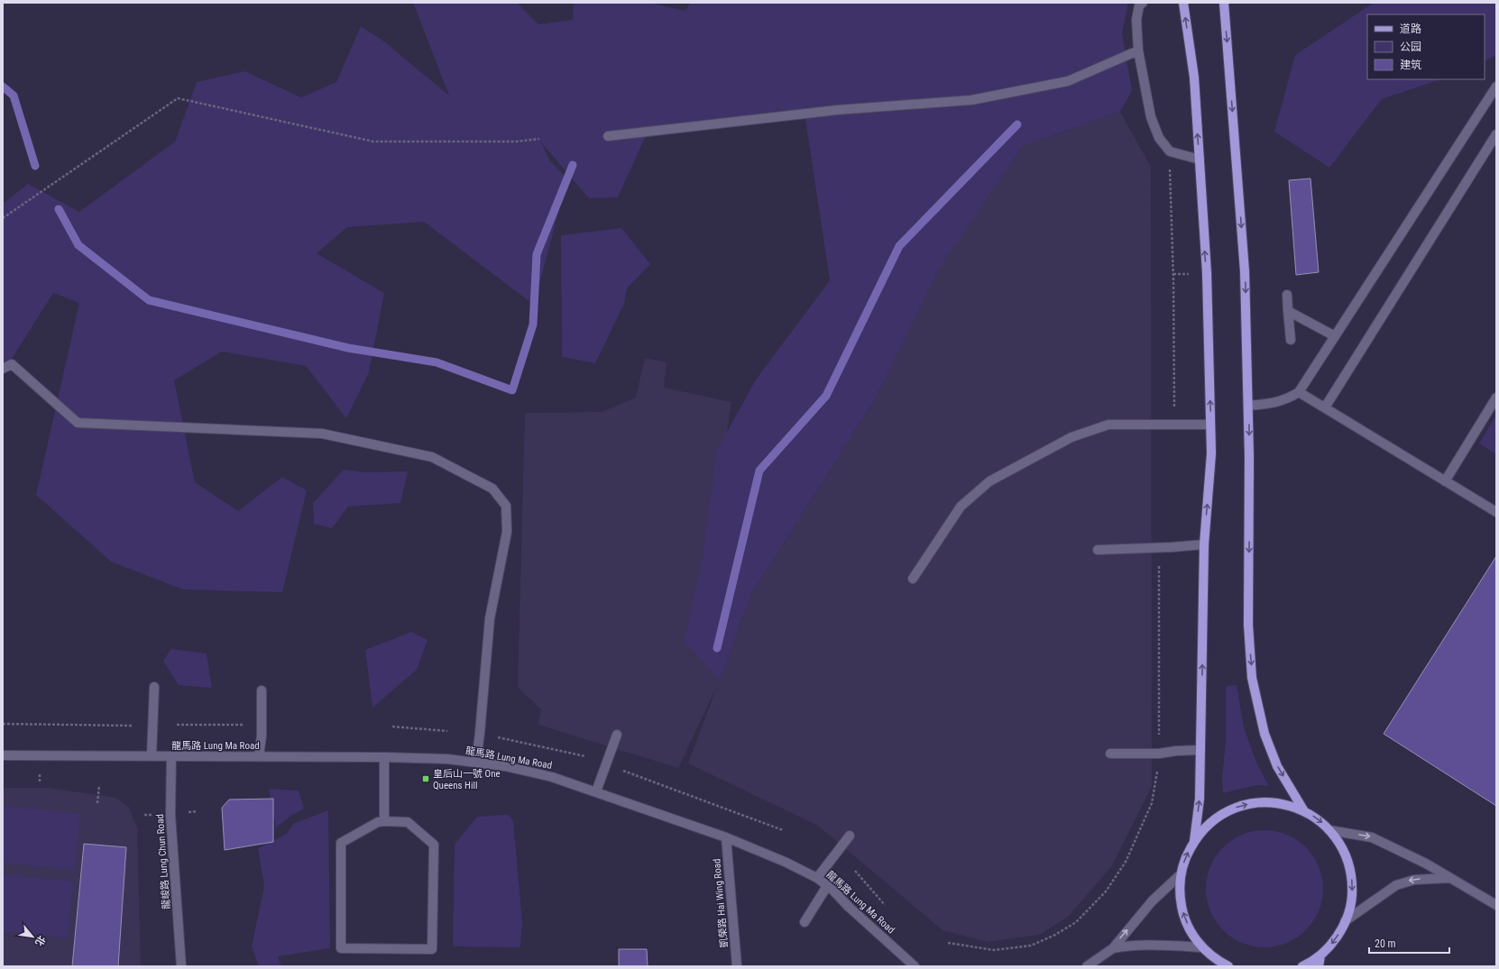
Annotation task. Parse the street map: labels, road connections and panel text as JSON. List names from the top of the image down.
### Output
{
  "streets": {
    "street": ["龍馬路 Lung Ma Road", "龍峻路 Lung Chun Road", "凱榮路 Hai Wing Road"]
  },
  "crossings": [
    ["龍馬路 Lung Ma Road", "龍峻路 Lung Chun Road"],
    ["龍馬路 Lung Ma Road", "凱榮路 Hai Wing Road"]
  ],
  "places": {
    "transit": ["皇后山一號 One Queens Hill"]
  },
  "legend": ["道路", "公园", "建筑"],
  "scale_bar": "20 m",
  "north": "bottom right"
}
